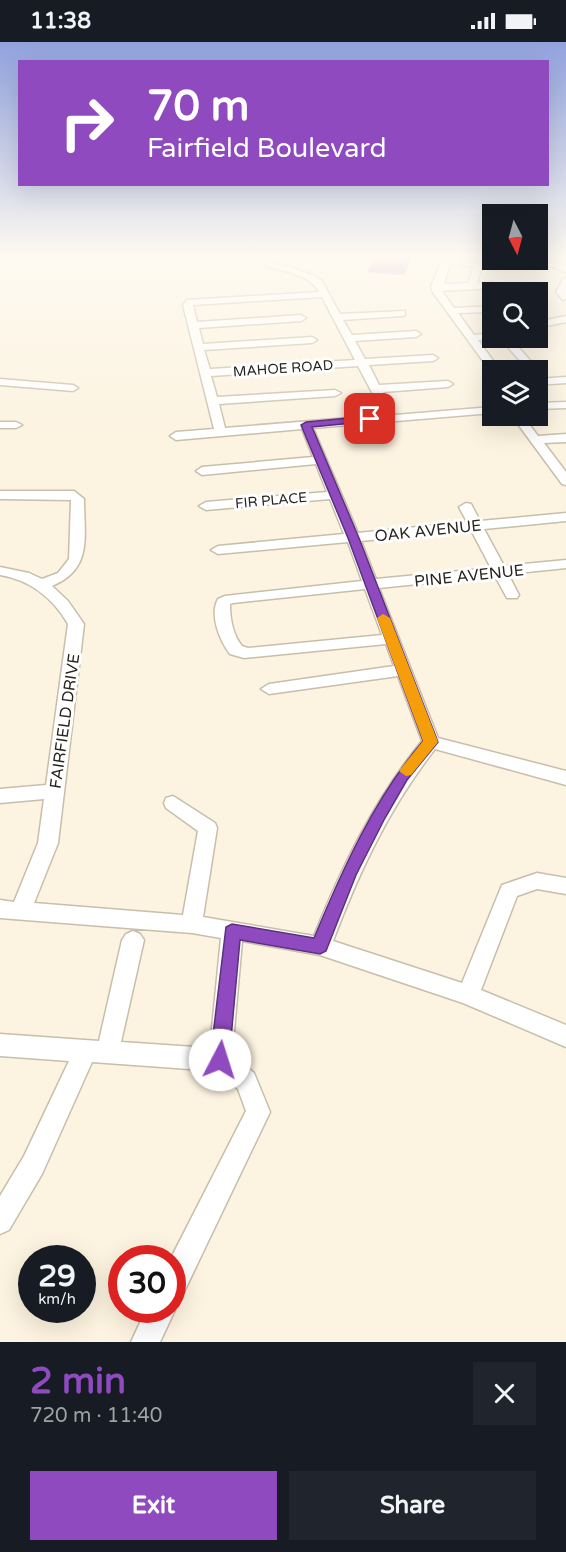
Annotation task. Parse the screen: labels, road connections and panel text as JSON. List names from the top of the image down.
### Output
{
  "streets": {
    "street": [
      "MAHOE ROAD",
      "FIR PLACE",
      "OAK AVENUE",
      "PINE AVENUE",
      "FAIRFIELD DRIVE"
    ]
  },
  "north": "bottom",
  "page": {
    "status": "11:38",
    "turn": ["70 m", "Fairfield Boulevard"],
    "speed": "29 km/h",
    "limit": "30",
    "heading": ["2 min", "720 m · 11:40"],
    "buttons": ["Exit", "Share"]
  }
}
